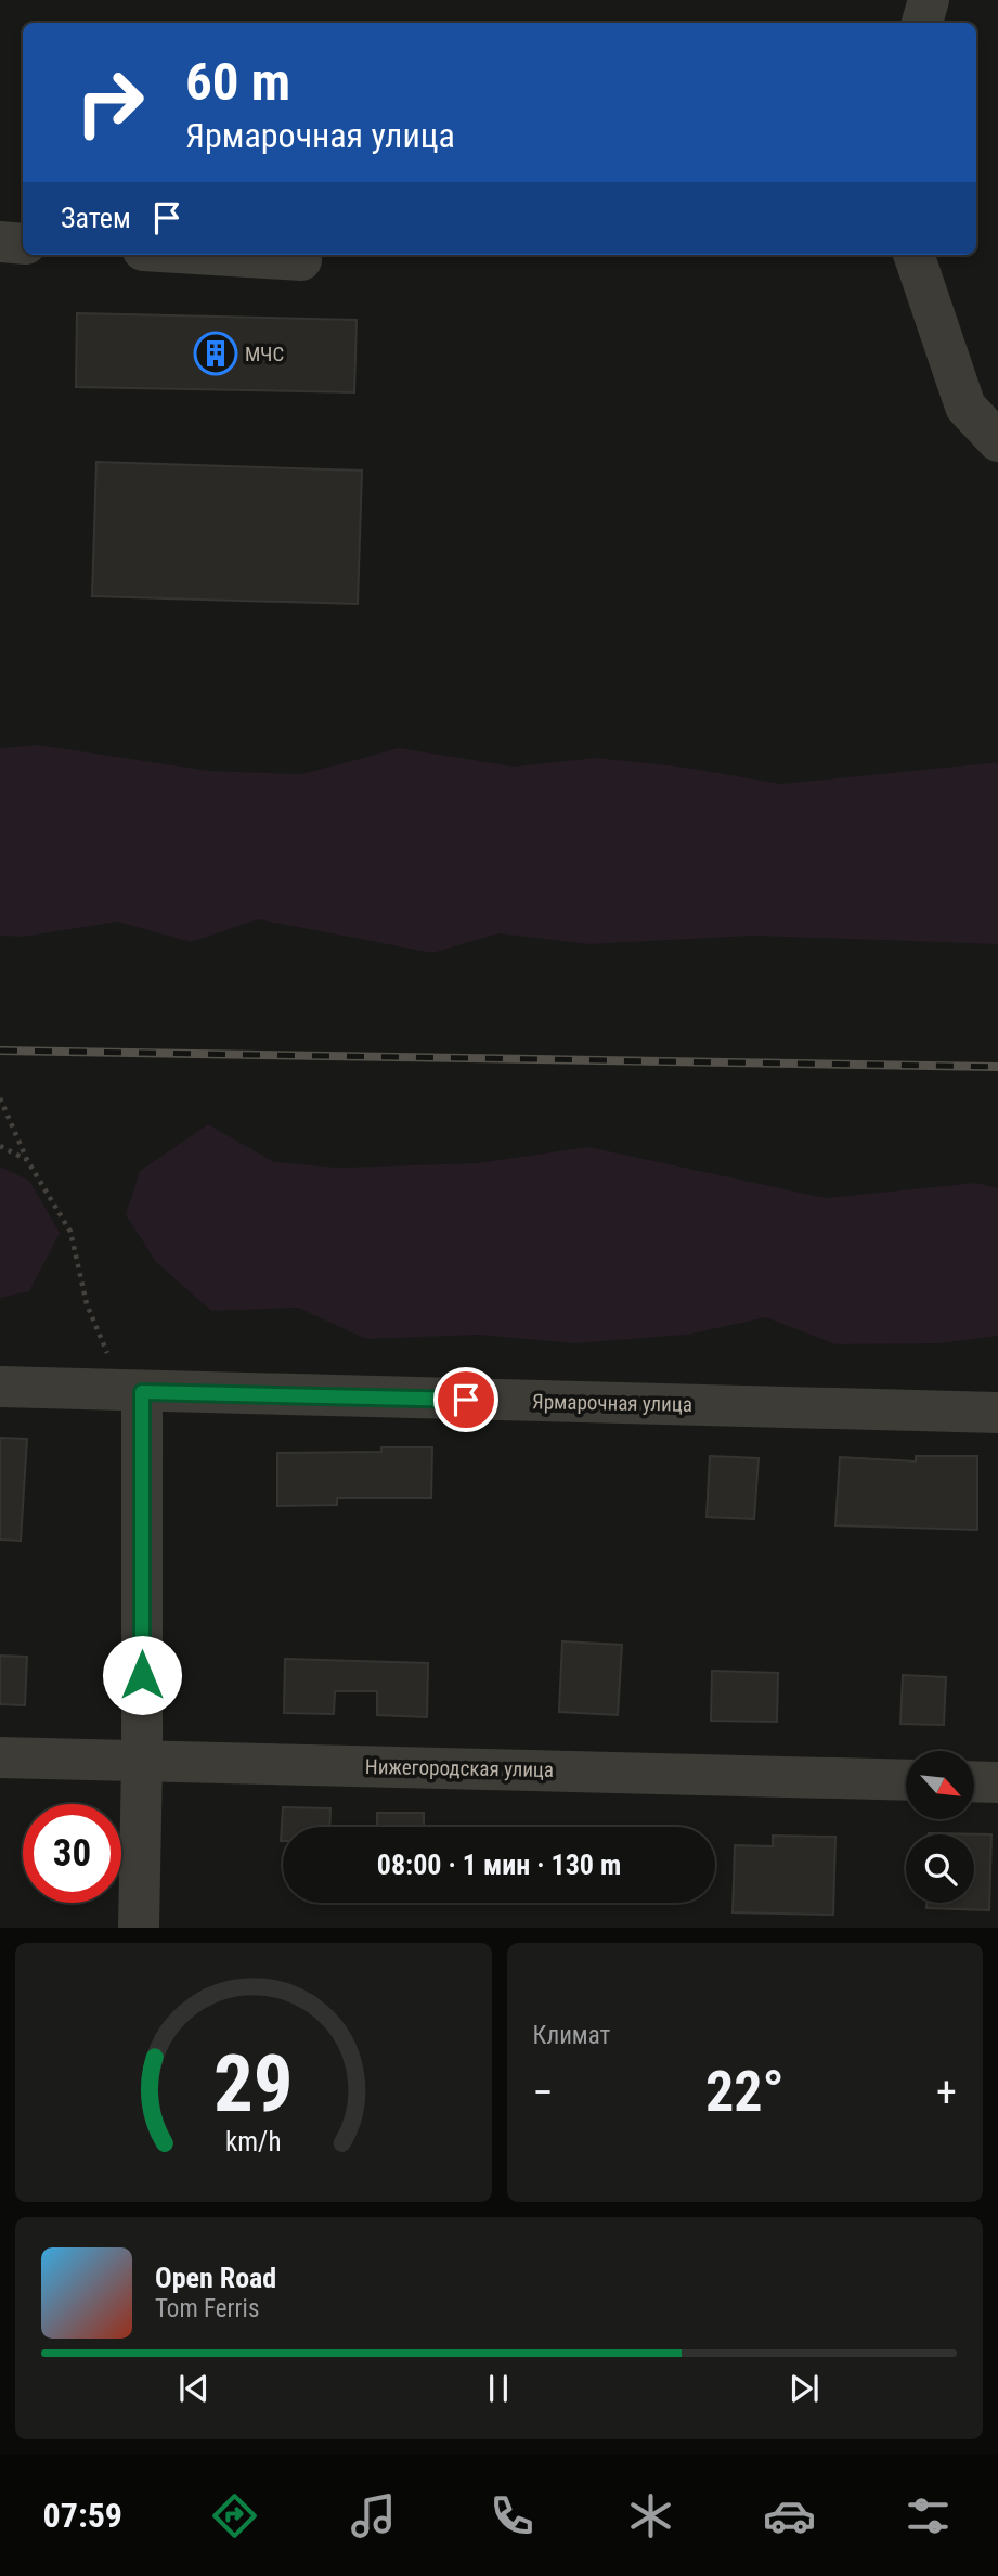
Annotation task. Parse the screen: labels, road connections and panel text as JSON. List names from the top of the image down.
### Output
{
  "streets": {
    "street": ["Ярмарочная улица", "Нижегородская улица"]
  },
  "places": {
    "building": ["МЧС"]
  },
  "north": "bottom right",
  "page": {
    "turn": ["60 m", "Ярмарочная улица"],
    "then": "Затем",
    "limit": "30",
    "trip": "08:00 · 1 мин · 130 m",
    "tile": "Климат",
    "heat": ["−", "22°", "+"],
    "song": ["Open Road", "Tom Ferris"],
    "tabs": "07:59",
    "gauge": ["29", "km/h"]
  }
}
